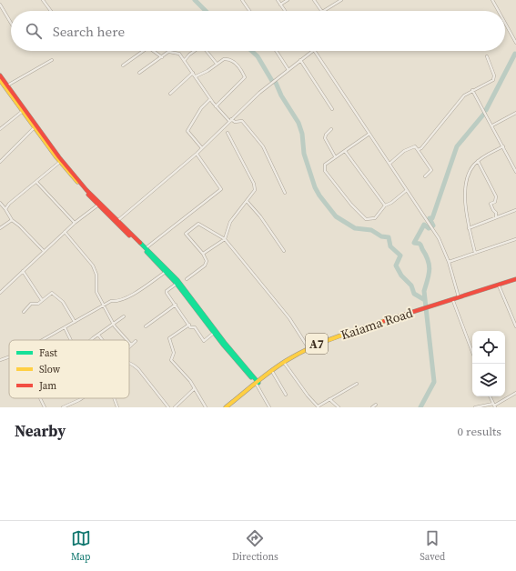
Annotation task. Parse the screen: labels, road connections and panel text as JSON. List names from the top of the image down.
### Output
{
  "streets": {
    "main road": ["Kaiama Road", "A7"]
  },
  "legend": ["Fast", "Slow", "Jam"],
  "page": {
    "search": "Search here",
    "heading": ["Nearby", "0 results"],
    "nav": ["Map", "Directions", "Saved"]
  }
}
